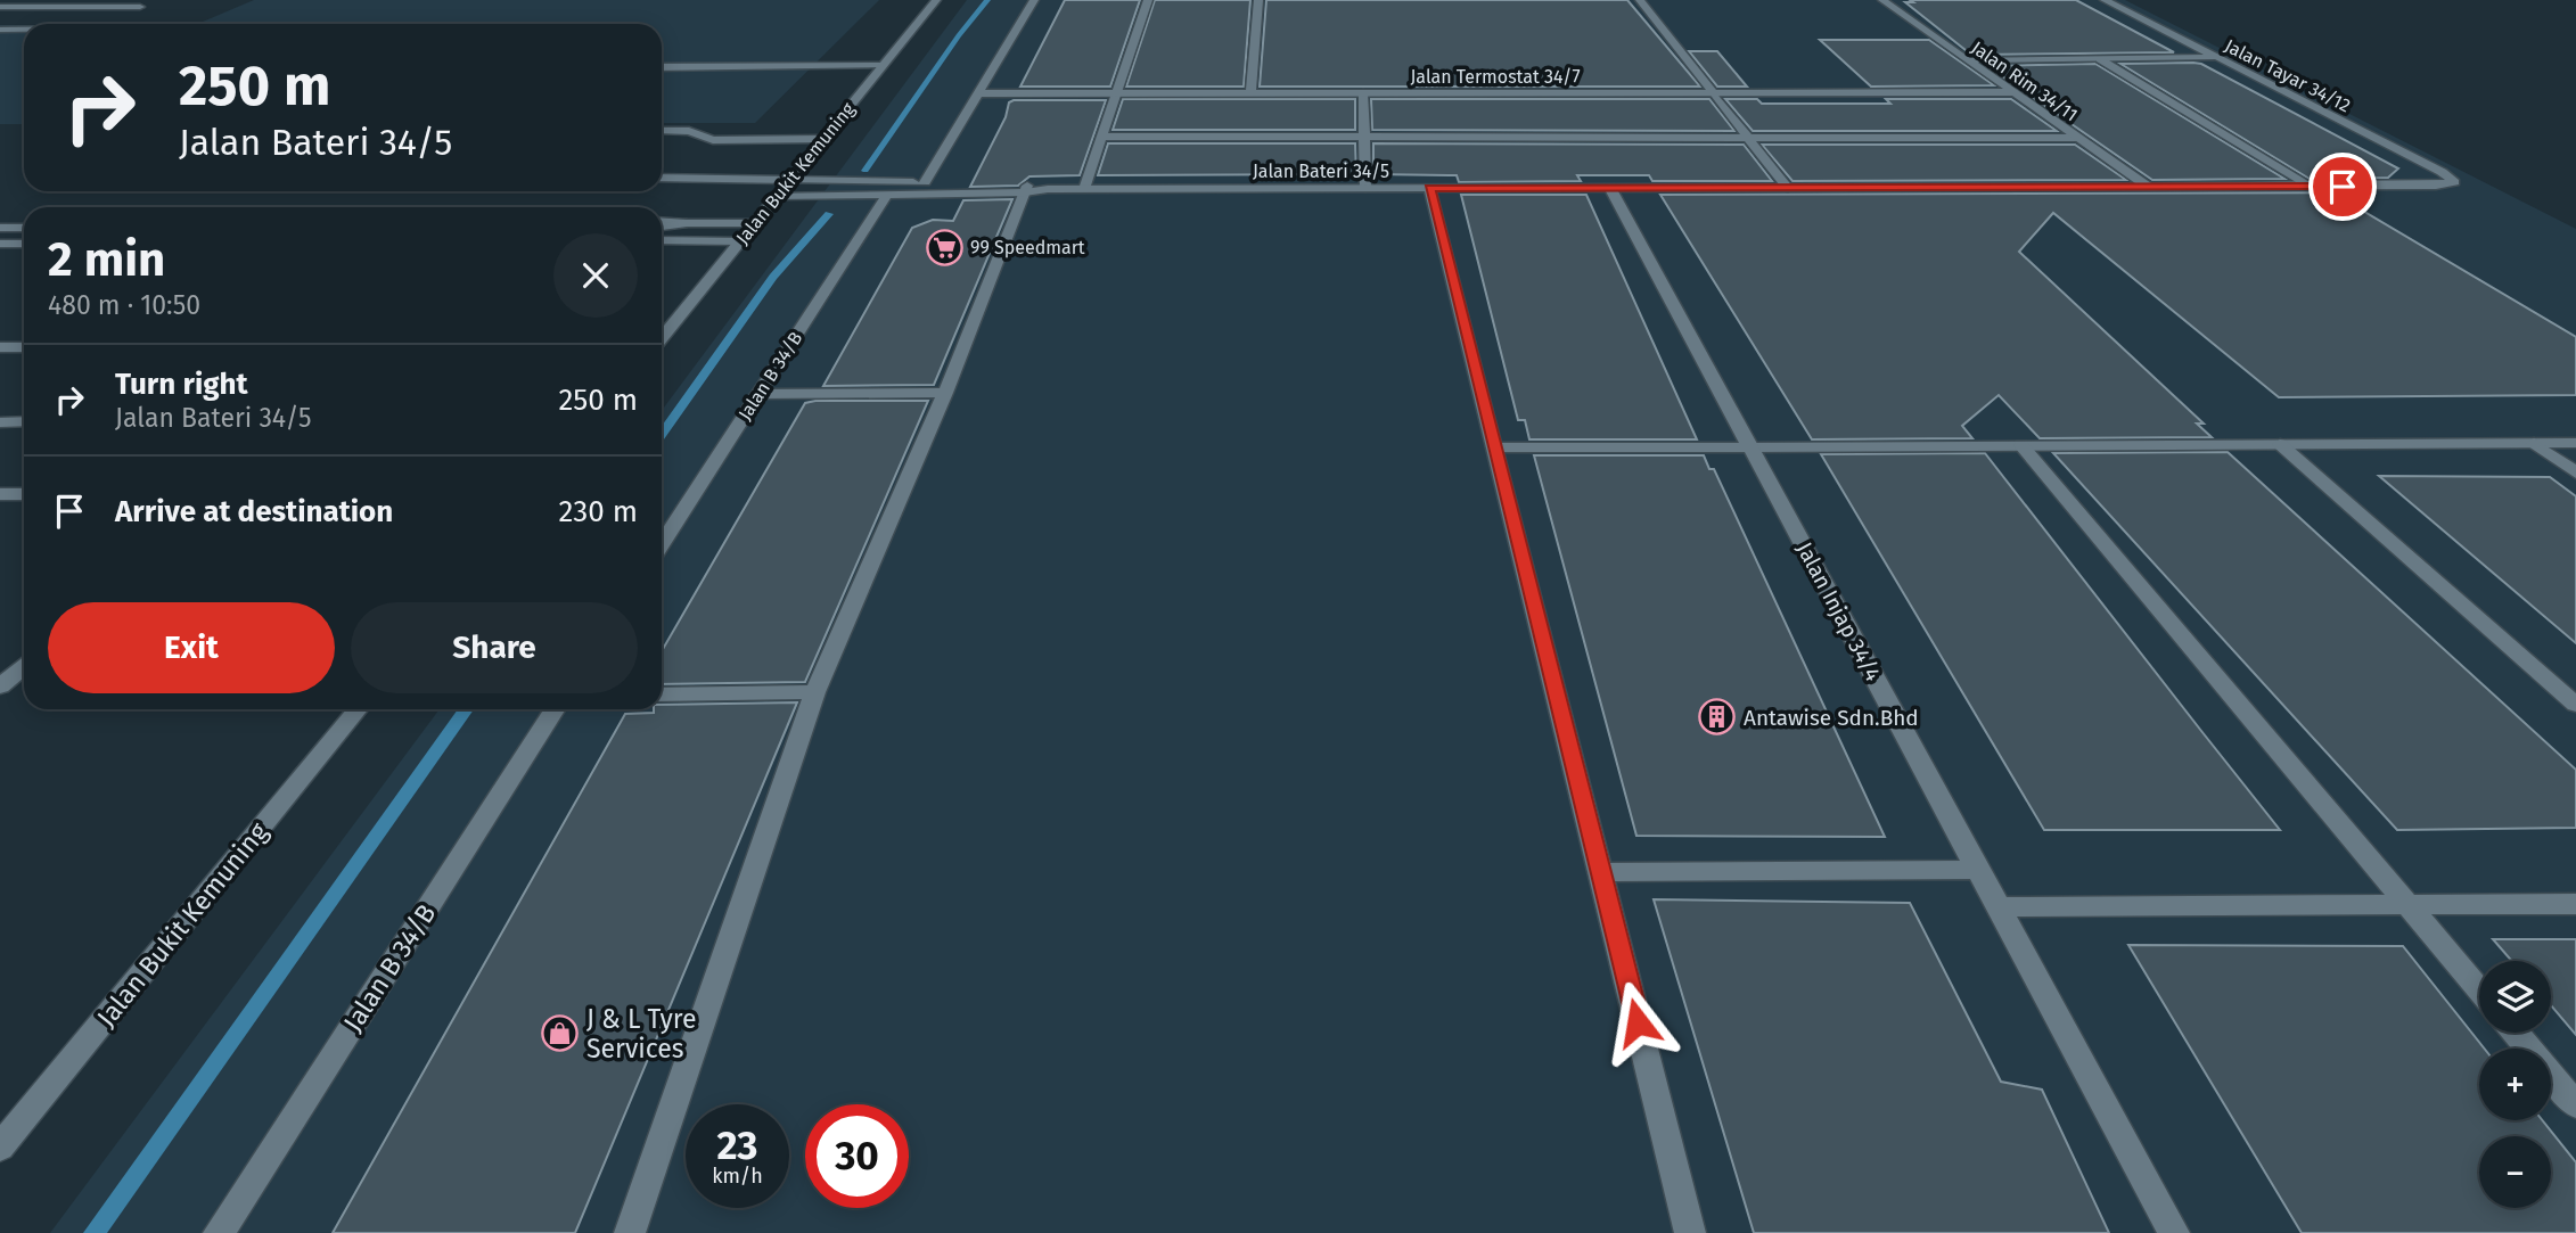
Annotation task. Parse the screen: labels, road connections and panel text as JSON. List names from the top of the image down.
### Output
{
  "streets": {
    "street": [
      "Jalan Tayar 34/12",
      "Jalan Termostat 34/7",
      "Jalan Rim 34/11",
      "Jalan Bateri 34/5",
      "Jalan Bukit Kemuning",
      "Jalan B 34/B",
      "Jalan Injap 34/4"
    ]
  },
  "crossings": [
    ["Jalan Tayar 34/12", "Jalan Bateri 34/5"],
    ["Jalan Termostat 34/7", "Jalan Rim 34/11"],
    ["Jalan Rim 34/11", "Jalan Bateri 34/5"],
    ["Jalan Bateri 34/5", "Jalan Injap 34/4"]
  ],
  "places": {
    "supermarket": ["99 Speedmart"],
    "building": ["Antawise Sdn.Bhd"],
    "shop": ["J & L Tyre Services"]
  },
  "page": {
    "turn": ["250 m", "Jalan Bateri 34/5"],
    "heading": ["2 min", "480 m · 10:50"],
    "list": [
      {
        "name": "Turn right",
        "note": "Jalan Bateri 34/5",
        "value": "250 m"
      },
      {
        "name": "Arrive at destination",
        "value": "230 m"
      }
    ],
    "buttons": ["Exit", "Share"],
    "map_buttons": ["+", "−"],
    "speed": "23 km/h",
    "limit": "30"
  }
}
